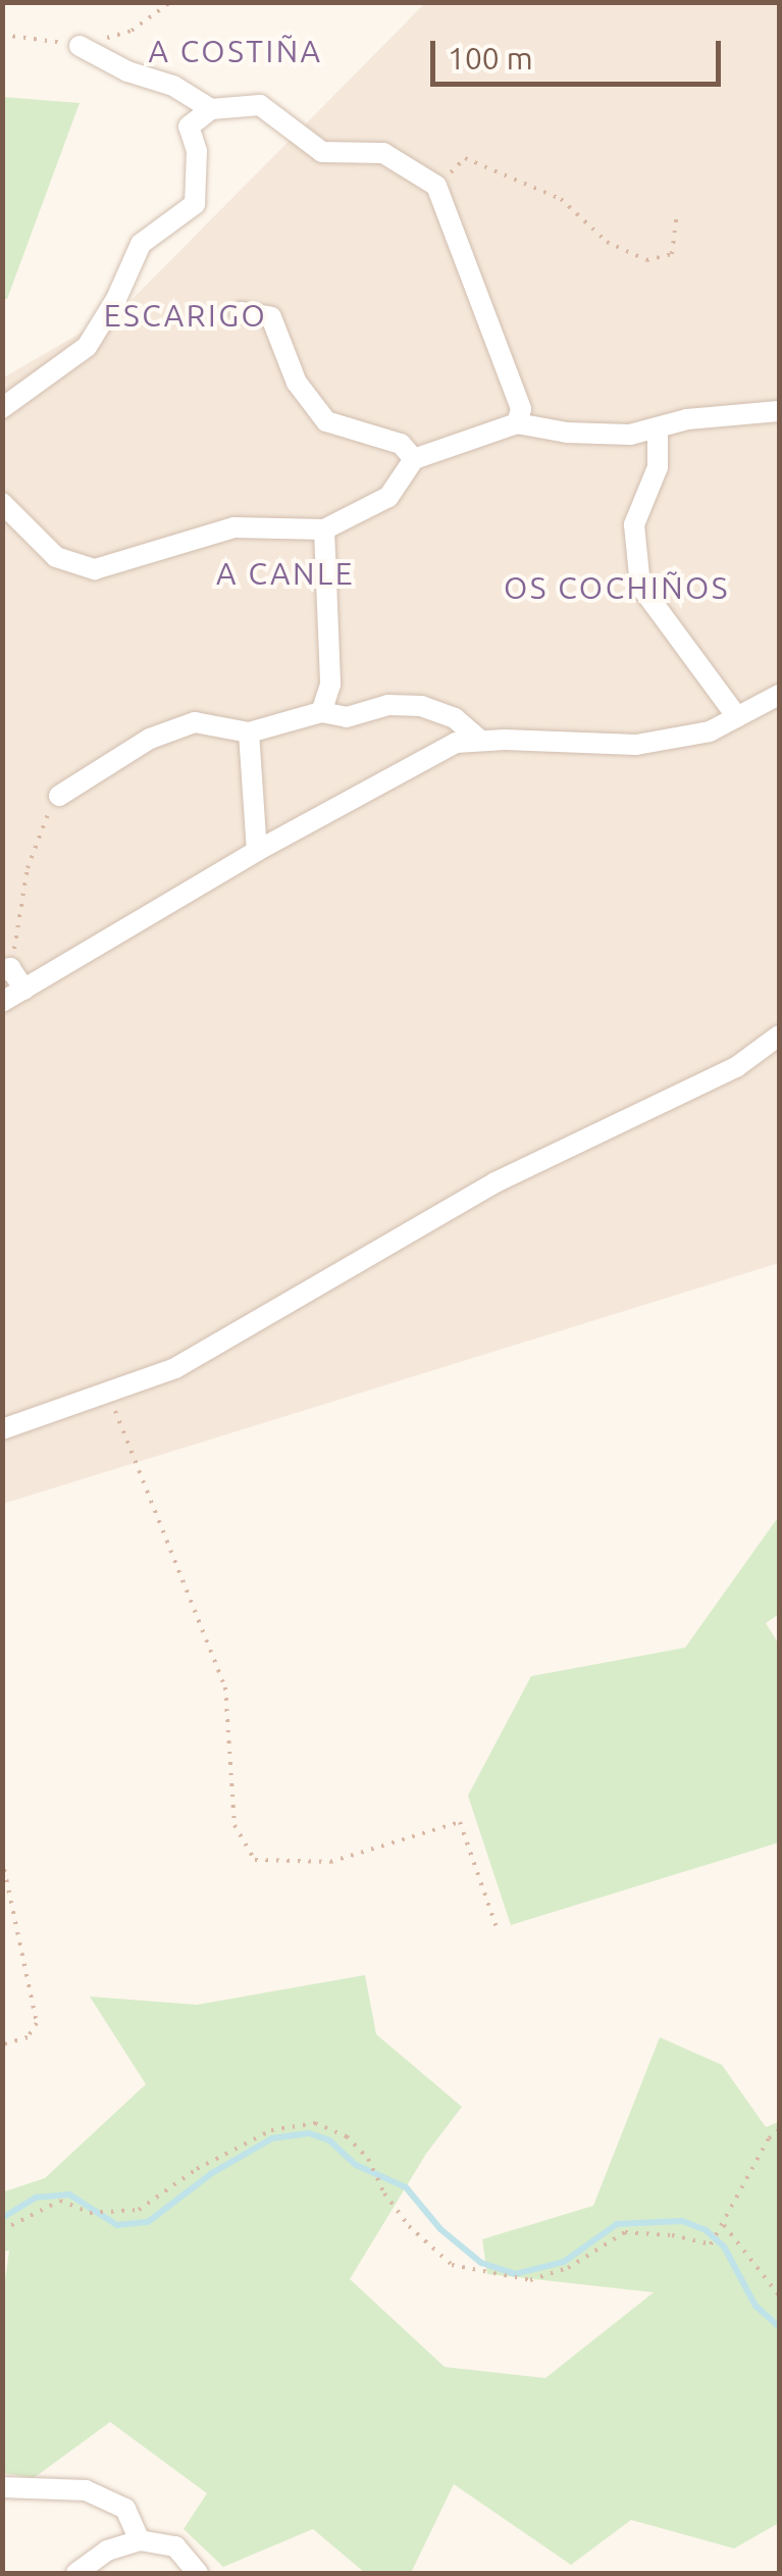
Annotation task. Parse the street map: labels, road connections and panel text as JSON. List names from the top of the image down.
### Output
{
  "districts": [
    "A COSTIÑA",
    "ESCARIGO",
    "A CANLE",
    "OS COCHIÑOS"
  ],
  "scale_bar": "100 m"
}
